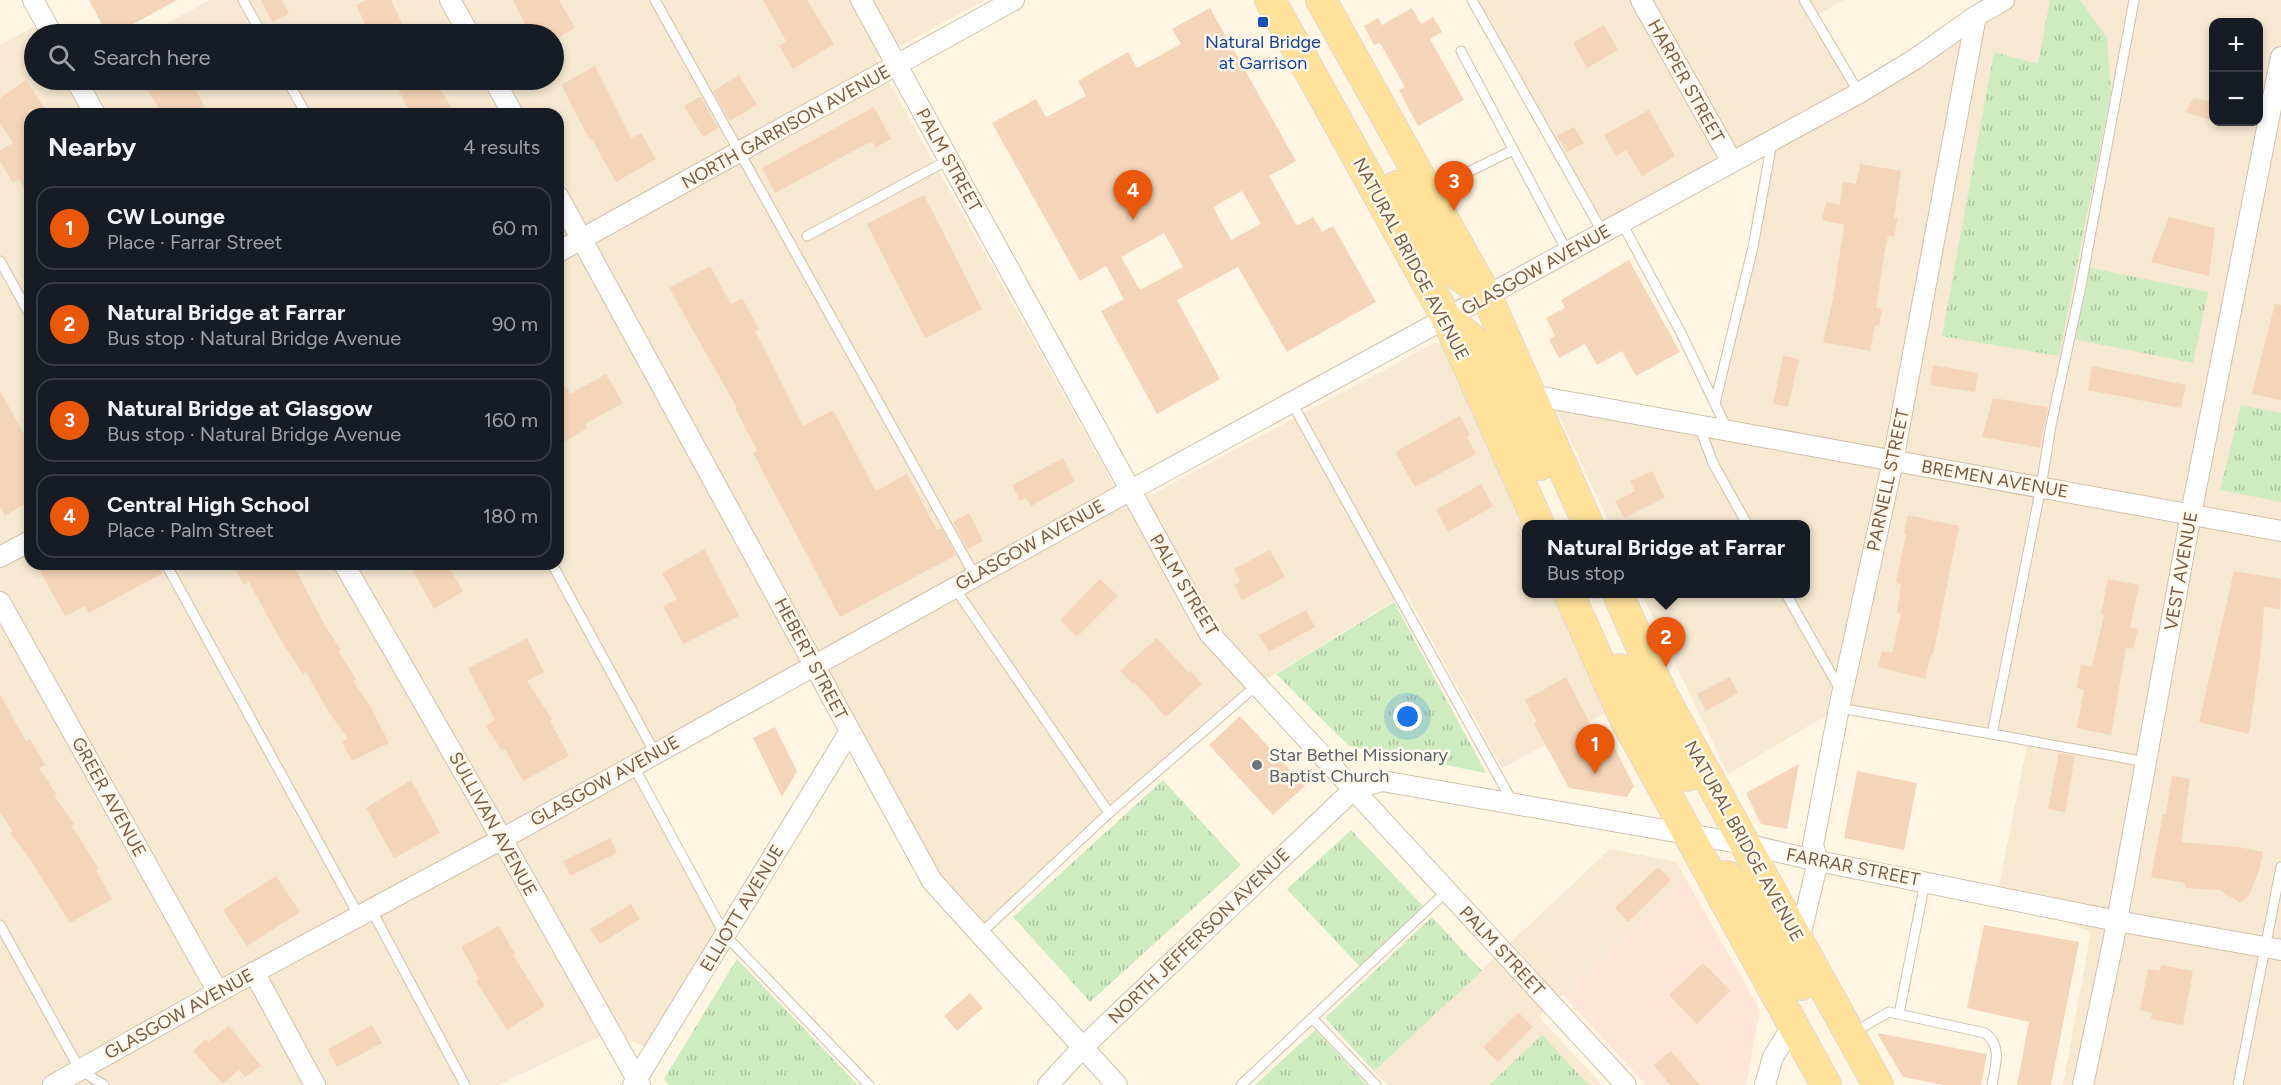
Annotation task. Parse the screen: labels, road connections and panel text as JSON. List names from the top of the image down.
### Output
{
  "streets": {
    "main road": ["NATURAL BRIDGE AVENUE"],
    "street": [
      "HARPER STREET",
      "NORTH GARRISON AVENUE",
      "PALM STREET",
      "GLASGOW AVENUE",
      "BREMEN AVENUE",
      "PARNELL STREET",
      "VEST AVENUE",
      "HEBERT STREET",
      "GREER AVENUE",
      "SULLIVAN AVENUE",
      "FARRAR STREET",
      "ELLIOTT AVENUE",
      "NORTH JEFFERSON AVENUE"
    ]
  },
  "crossings": [
    ["HARPER STREET", "GLASGOW AVENUE"],
    ["NORTH GARRISON AVENUE", "PALM STREET"],
    ["NORTH GARRISON AVENUE", "HEBERT STREET"],
    ["PALM STREET", "GLASGOW AVENUE"],
    ["PALM STREET", "FARRAR STREET"],
    ["PALM STREET", "NORTH JEFFERSON AVENUE"],
    ["NATURAL BRIDGE AVENUE", "GLASGOW AVENUE"],
    ["NATURAL BRIDGE AVENUE", "PARNELL STREET"],
    ["NATURAL BRIDGE AVENUE", "FARRAR STREET"],
    ["GLASGOW AVENUE", "PARNELL STREET"],
    ["GLASGOW AVENUE", "HEBERT STREET"],
    ["GLASGOW AVENUE", "GREER AVENUE"],
    ["GLASGOW AVENUE", "SULLIVAN AVENUE"],
    ["BREMEN AVENUE", "PARNELL STREET"],
    ["BREMEN AVENUE", "VEST AVENUE"],
    ["PARNELL STREET", "FARRAR STREET"],
    ["VEST AVENUE", "FARRAR STREET"],
    ["HEBERT STREET", "ELLIOTT AVENUE"],
    ["HEBERT STREET", "NORTH JEFFERSON AVENUE"],
    ["SULLIVAN AVENUE", "ELLIOTT AVENUE"],
    ["FARRAR STREET", "NORTH JEFFERSON AVENUE"]
  ],
  "places": {
    "transit": ["Natural Bridge at Garrison"],
    "other": ["Star Bethel Missionary Baptist Church"]
  },
  "page": {
    "map_buttons": ["+", "−"],
    "search": "Search here",
    "heading": ["Nearby", "4 results"],
    "pins": [
      "3",
      "4",
      "2",
      "1"
    ],
    "list": [
      {
        "mark": "1",
        "name": "CW Lounge",
        "note": "Place · Farrar Street",
        "value": "60 m"
      },
      {
        "mark": "2",
        "name": "Natural Bridge at Farrar",
        "note": "Bus stop · Natural Bridge Avenue",
        "value": "90 m"
      },
      {
        "mark": "3",
        "name": "Natural Bridge at Glasgow",
        "note": "Bus stop · Natural Bridge Avenue",
        "value": "160 m"
      },
      {
        "mark": "4",
        "name": "Central High School",
        "note": "Place · Palm Street",
        "value": "180 m"
      }
    ],
    "popup": ["Natural Bridge at Farrar", "Bus stop"]
  }
}
